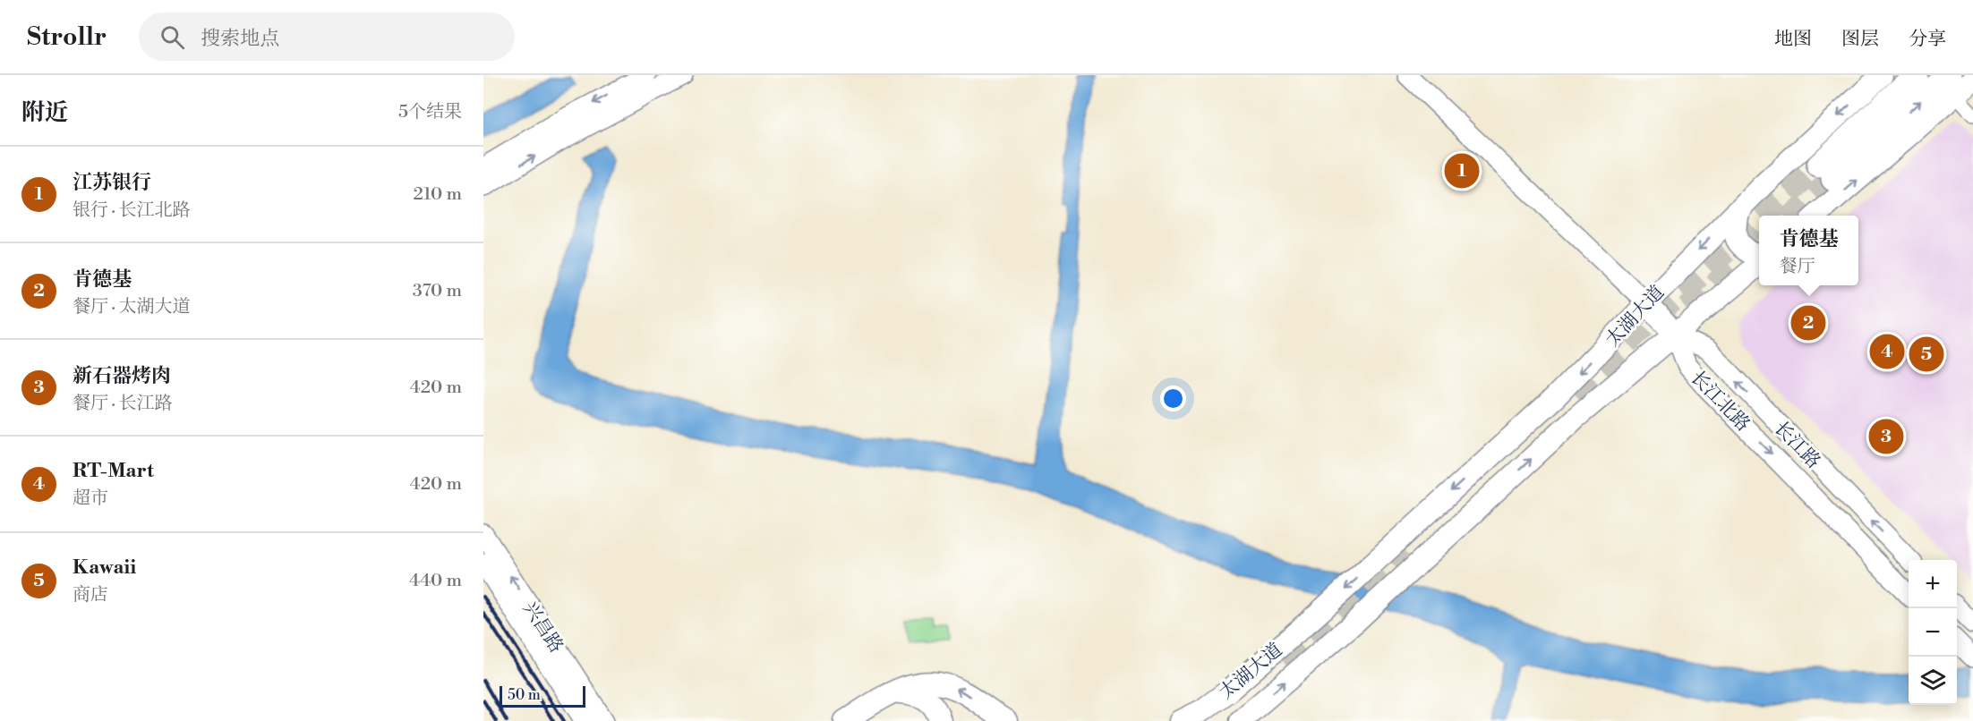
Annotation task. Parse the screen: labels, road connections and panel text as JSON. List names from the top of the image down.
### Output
{
  "streets": {
    "main road": [
      "太湖大道",
      "长江北路",
      "长江路",
      "兴昌路"
    ]
  },
  "crossings": [
    ["太湖大道", "长江北路"],
    ["太湖大道", "长江路"],
    ["长江北路", "长江路"]
  ],
  "one_way": ["长江路"],
  "scale_bar": "50 m",
  "page": {
    "header": "Strollr",
    "search": "搜索地点",
    "nav": ["地图", "图层", "分享"],
    "heading": ["附近", "5个结果"],
    "list": [
      {
        "mark": "1",
        "name": "江苏银行",
        "note": "银行 · 长江北路",
        "value": "210 m"
      },
      {
        "mark": "2",
        "name": "肯德基",
        "note": "餐厅 · 太湖大道",
        "value": "370 m"
      },
      {
        "mark": "3",
        "name": "新石器烤肉",
        "note": "餐厅 · 长江路",
        "value": "420 m"
      },
      {
        "mark": "4",
        "name": "RT-Mart",
        "note": "超市",
        "value": "420 m"
      },
      {
        "mark": "5",
        "name": "Kawaii",
        "note": "商店",
        "value": "440 m"
      }
    ],
    "pins": [
      "1",
      "2",
      "4",
      "5",
      "3"
    ],
    "popup": ["肯德基", "餐厅"],
    "map_buttons": ["+", "−"],
    "scale": "50 m"
  }
}
